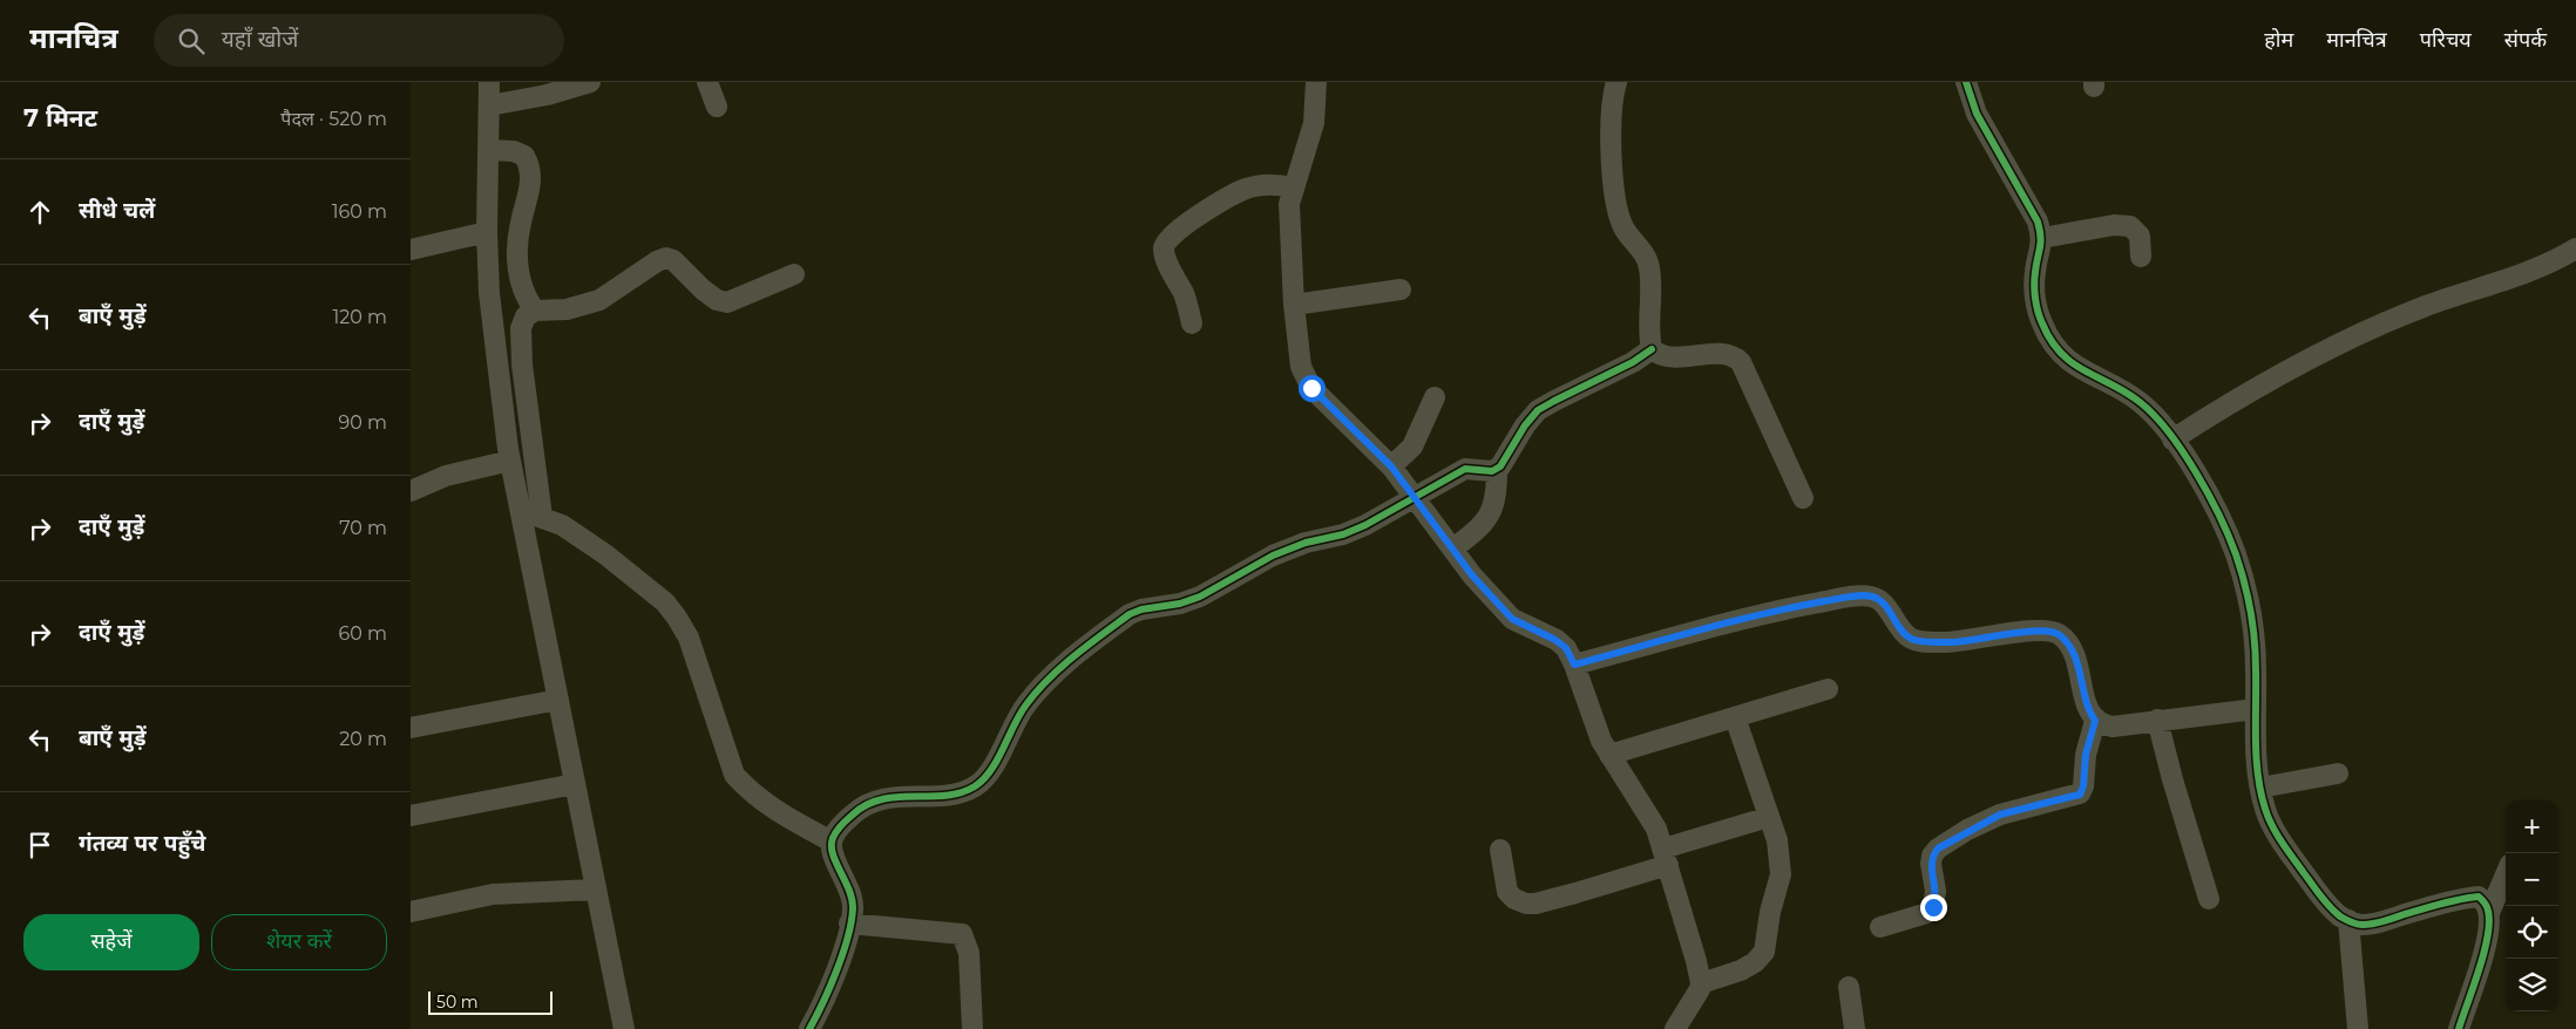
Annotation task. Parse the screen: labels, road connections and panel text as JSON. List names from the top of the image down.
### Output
{
  "scale_bar": "50 m",
  "page": {
    "header": "मानचित्र",
    "search": "यहाँ खोजें",
    "nav": [
      "होम",
      "मानचित्र",
      "परिचय",
      "संपर्क"
    ],
    "heading": ["7 मिनट", "पैदल · 520 m"],
    "list": [
      ["सीधे चलें", "160 m"],
      ["बाएँ मुड़ें", "120 m"],
      ["दाएँ मुड़ें", "90 m"],
      ["दाएँ मुड़ें", "70 m"],
      ["दाएँ मुड़ें", "60 m"],
      ["बाएँ मुड़ें", "20 m"],
      "गंतव्य पर पहुँचे"
    ],
    "map_buttons": ["+", "−"],
    "buttons": ["सहेजें", "शेयर करें"],
    "scale": "50 m"
  }
}
